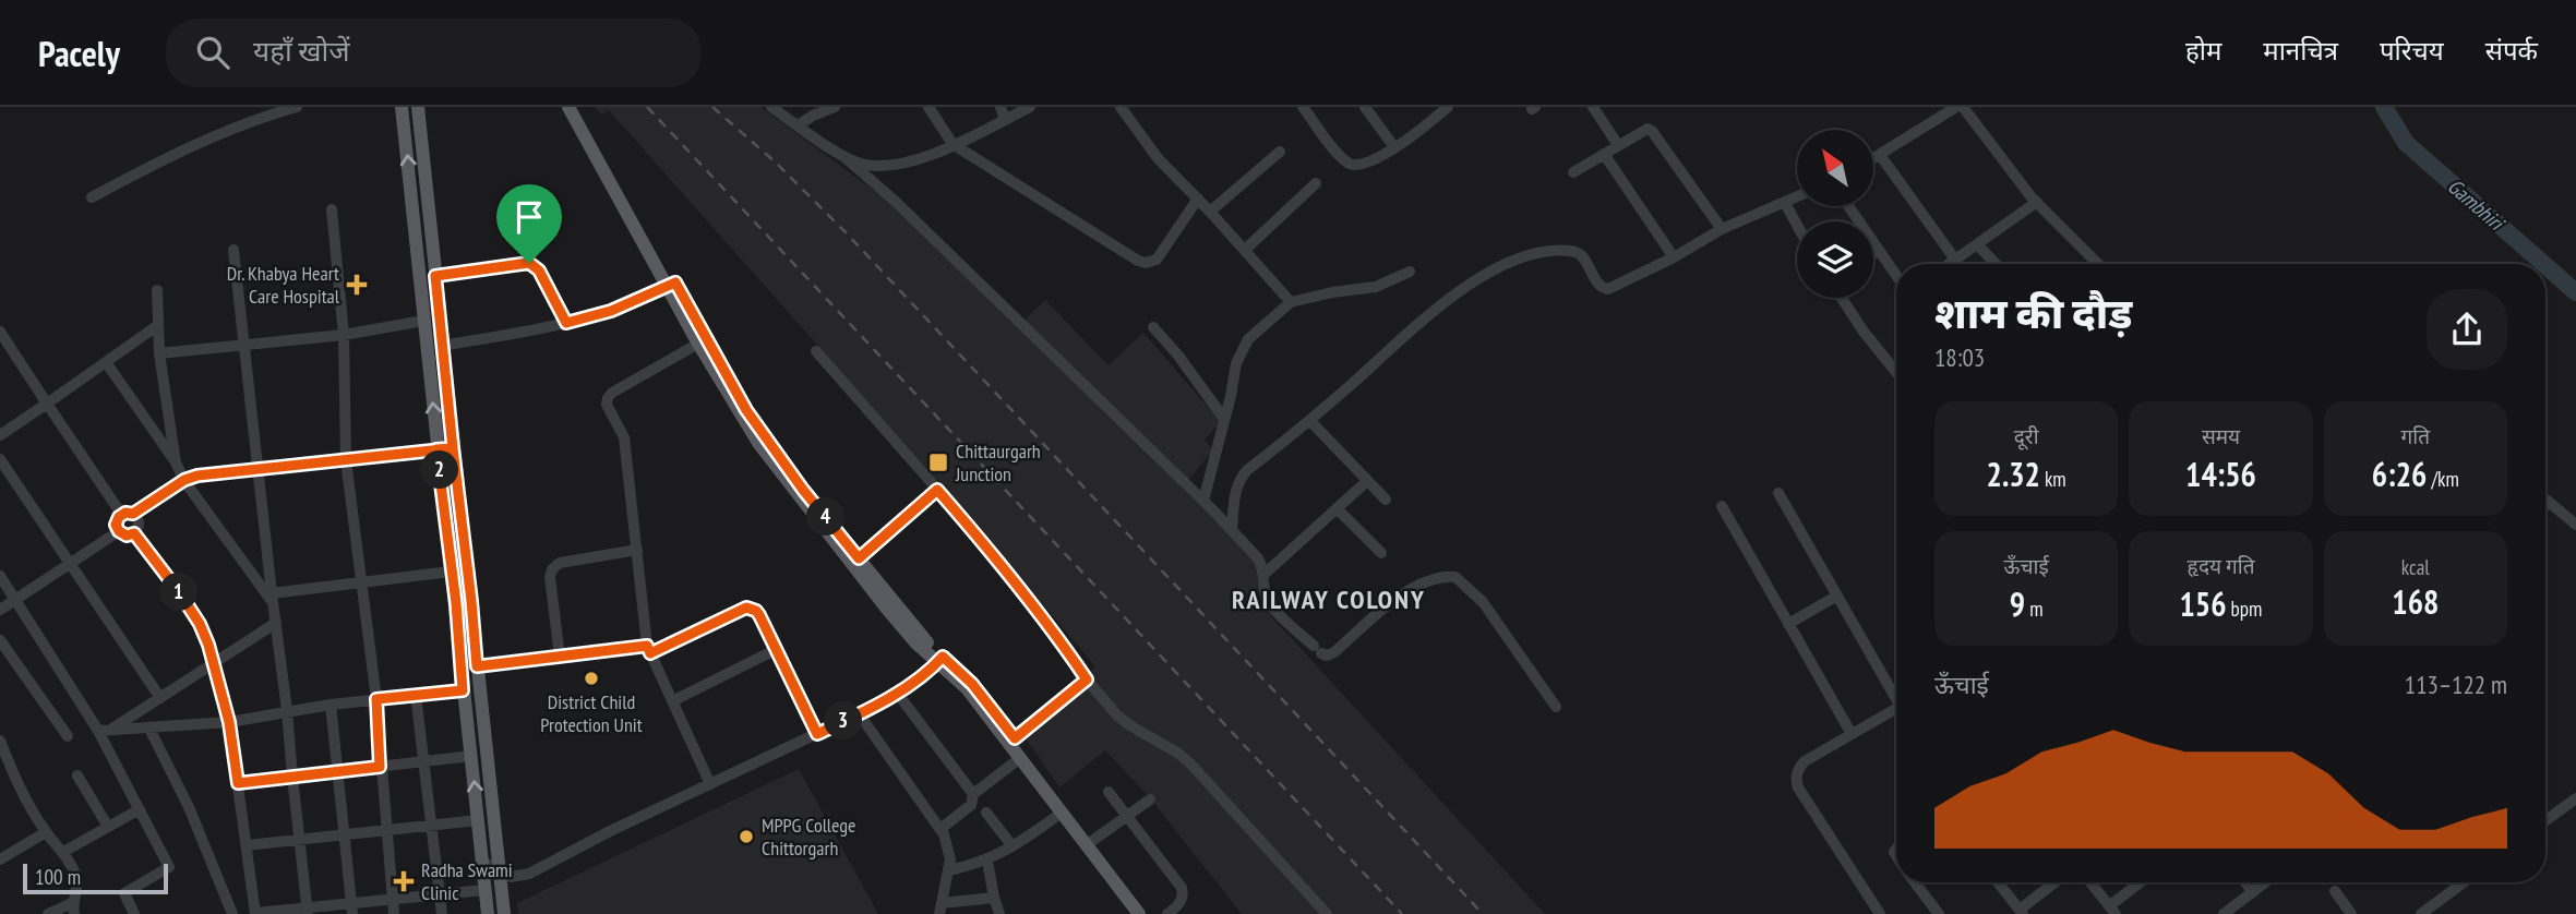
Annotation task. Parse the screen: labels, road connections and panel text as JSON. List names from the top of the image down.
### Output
{
  "districts": ["RAILWAY COLONY"],
  "water": ["Gambhiri"],
  "places": {
    "health": ["Dr. Khabya Heart Care Hospital", "Radha Swami Clinic"],
    "transit": ["Chittaurgarh Junction"],
    "other": ["District Child Protection Unit", "MPPG College Chittorgarh"]
  },
  "scale_bar": "100 m",
  "north": "top left",
  "page": {
    "header": "Pacely",
    "search": "यहाँ खोजें",
    "nav": [
      "होम",
      "मानचित्र",
      "परिचय",
      "संपर्क"
    ],
    "heading": ["शाम की दौड़", "18:03"],
    "stats": [
      ["दूरी", "2.32 km"],
      ["समय", "14:56"],
      ["गति", "6:26 /km"],
      ["ऊँचाई", "9 m"],
      ["हृदय गति", "156 bpm"],
      ["kcal", "168"]
    ],
    "pins": [
      "2",
      "4",
      "1",
      "3"
    ],
    "chart": ["ऊँचाई", "113–122 m"],
    "scale": "100 m"
  }
}
